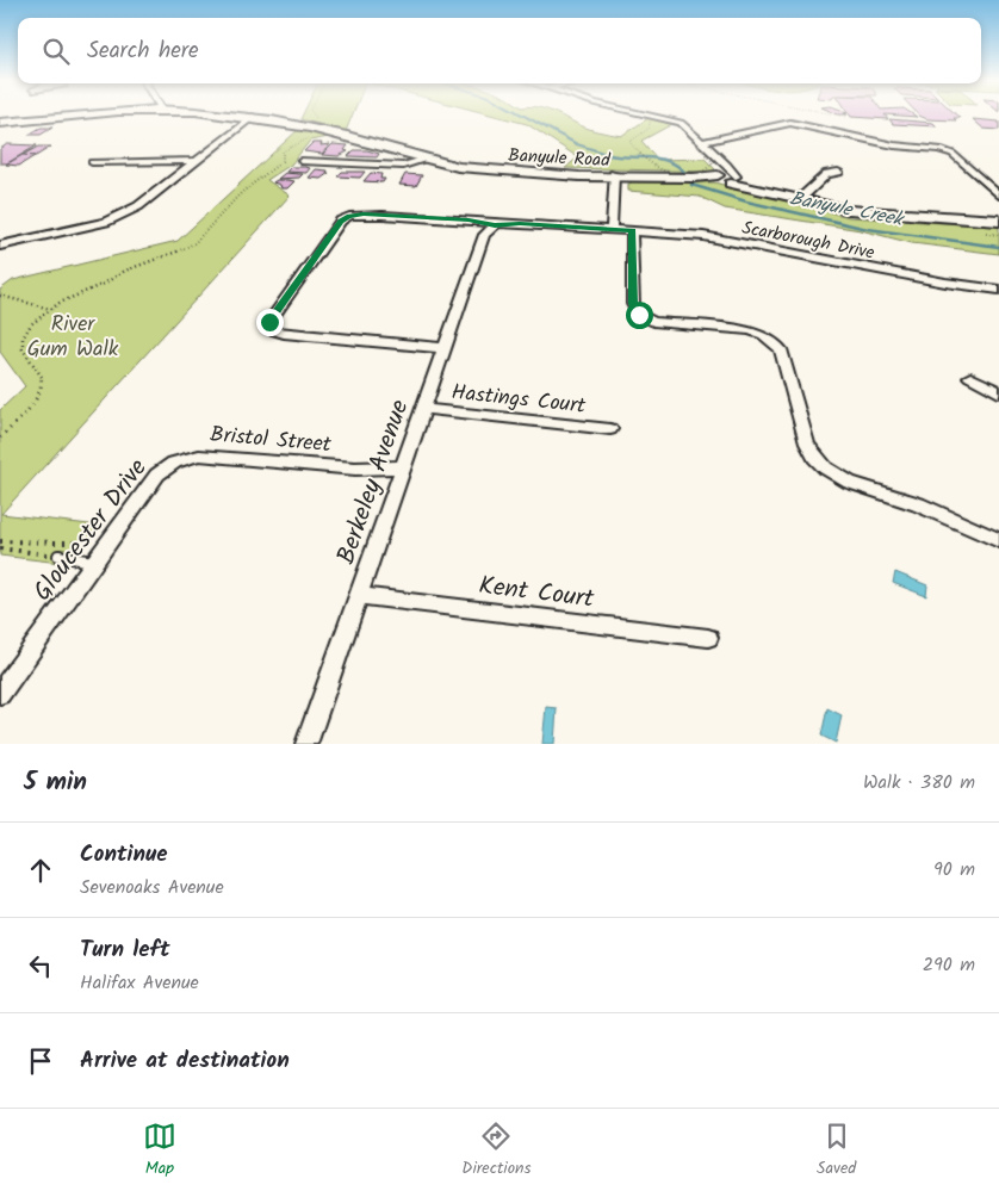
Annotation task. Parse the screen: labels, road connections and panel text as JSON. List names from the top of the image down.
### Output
{
  "streets": {
    "street": [
      "Banyule Road",
      "Scarborough Drive",
      "Hastings Court",
      "Bristol Street",
      "Berkeley Avenue",
      "Gloucester Drive",
      "Kent Court"
    ]
  },
  "crossings": [
    ["Scarborough Drive", "Berkeley Avenue"],
    ["Hastings Court", "Berkeley Avenue"],
    ["Bristol Street", "Berkeley Avenue"],
    ["Bristol Street", "Gloucester Drive"],
    ["Berkeley Avenue", "Kent Court"]
  ],
  "water": ["Banyule Creek"],
  "parks": ["River Gum Walk"],
  "page": {
    "search": "Search here",
    "heading": ["5 min", "Walk · 380 m"],
    "list": [
      ["Continue", "Sevenoaks Avenue", "90 m"],
      ["Turn left", "Halifax Avenue", "290 m"],
      "Arrive at destination"
    ],
    "nav": ["Map", "Directions", "Saved"]
  }
}
